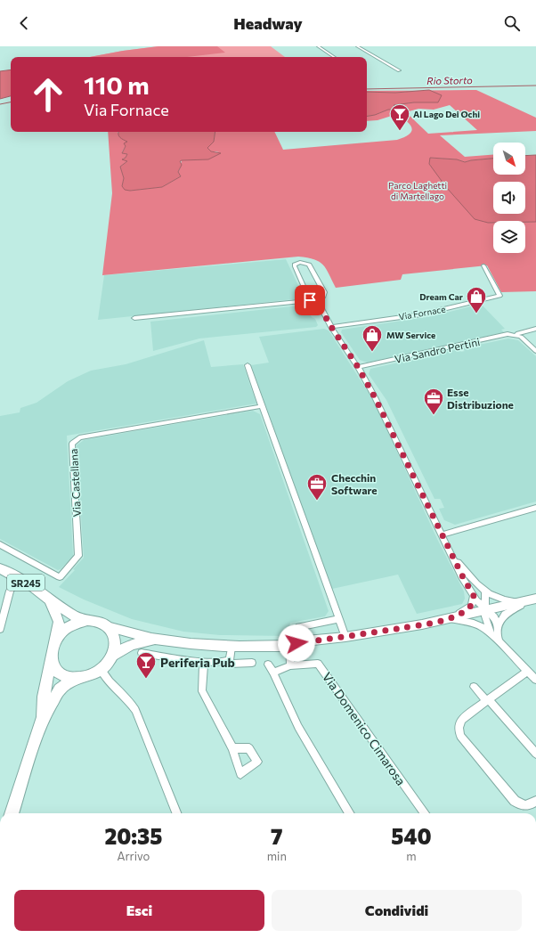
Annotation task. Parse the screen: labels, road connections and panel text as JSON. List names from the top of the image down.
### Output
{
  "streets": {
    "main road": ["SR245"],
    "street": [
      "Via Fornace",
      "Via Sandro Pertini",
      "Via Castellana",
      "Via Domenico Cimarosa"
    ]
  },
  "water": ["Rio Storto"],
  "parks": ["Parco Laghetti di Martellago"],
  "places": {
    "bar": ["Al Lago Dei Ochi", "Periferia Pub"],
    "shop": ["Dream Car", "MW Service"],
    "office": ["Esse Distribuzione", "Checchin Software"]
  },
  "north": "bottom right",
  "page": {
    "header": "Headway",
    "turn": ["110 m", "Via Fornace"],
    "eta": [
      "20:35",
      "Arrivo",
      "7",
      "min",
      "540",
      "m"
    ],
    "buttons": ["Esci", "Condividi"]
  }
}
